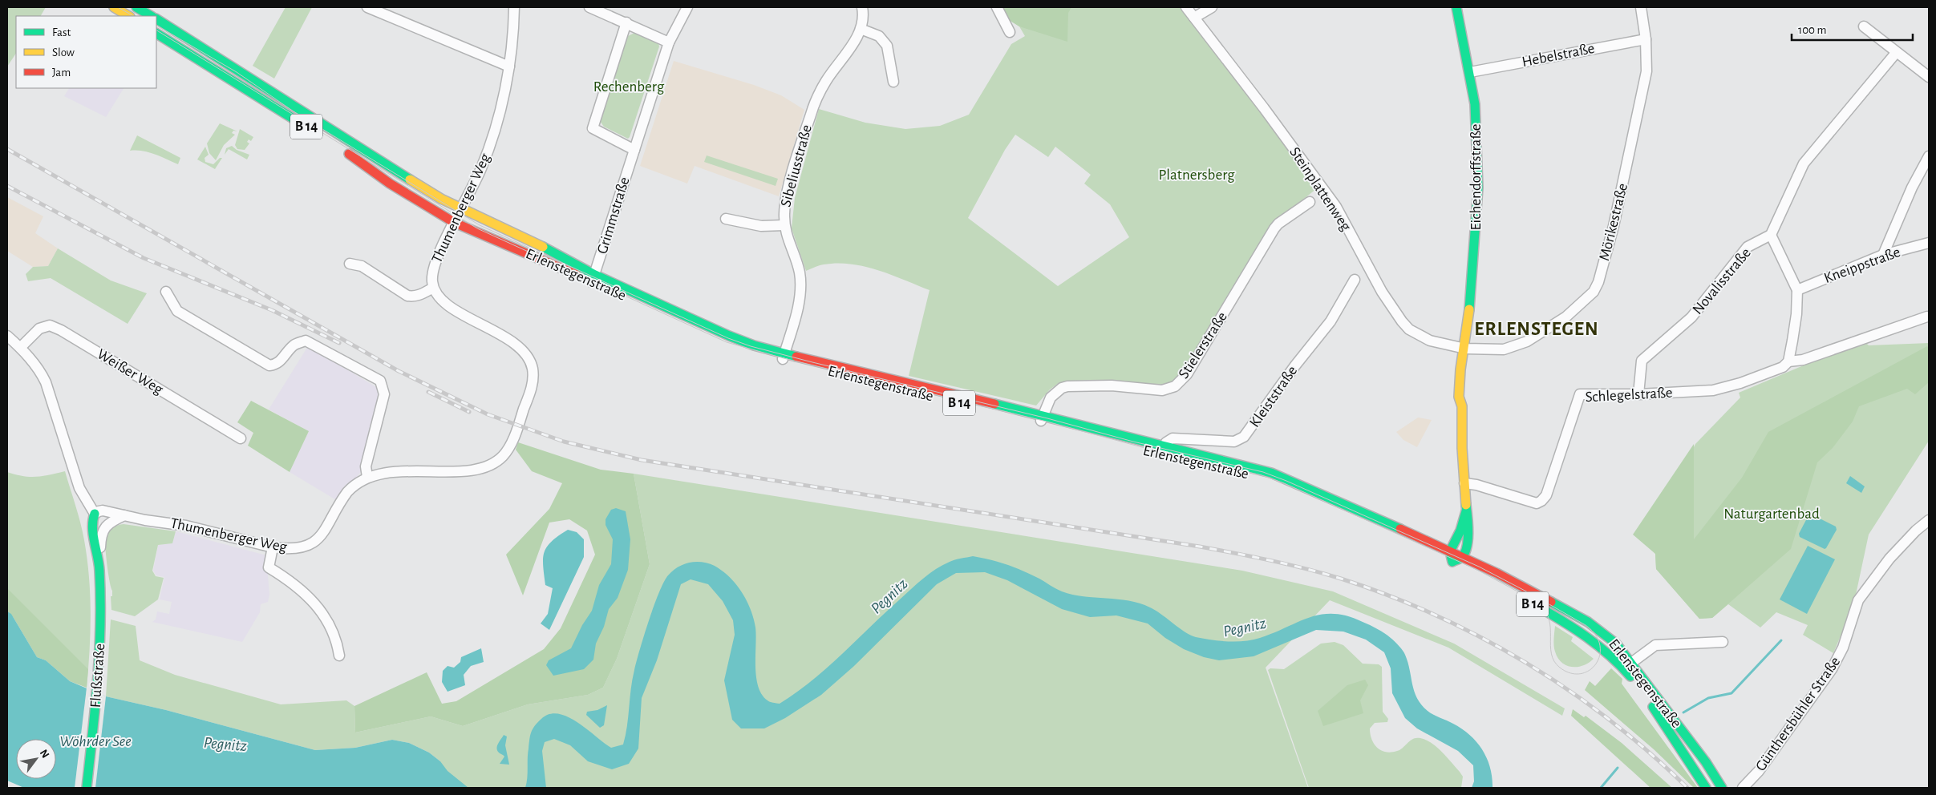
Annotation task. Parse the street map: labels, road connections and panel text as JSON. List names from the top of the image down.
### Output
{
  "streets": {
    "main road": [
      "B 14",
      "Eichendorffstraße",
      "Erlenstegenstraße",
      "Flußstraße"
    ],
    "street": [
      "Hebelstraße",
      "Sibeliusstraße",
      "Steinplattenweg",
      "Thumenberger Weg",
      "Grimmstraße",
      "Mörikestraße",
      "Kneippstraße",
      "Novalisstraße",
      "Stielerstraße",
      "Weißer Weg",
      "Schlegelstraße",
      "Kleiststraße",
      "Günthersbühler Straße"
    ]
  },
  "crossings": [
    ["Hebelstraße", "Eichendorffstraße"],
    ["Hebelstraße", "Mörikestraße"],
    ["B 14", "Thumenberger Weg"],
    ["B 14", "Erlenstegenstraße"],
    ["Sibeliusstraße", "Erlenstegenstraße"],
    ["Eichendorffstraße", "Steinplattenweg"],
    ["Eichendorffstraße", "Mörikestraße"],
    ["Eichendorffstraße", "Erlenstegenstraße"],
    ["Eichendorffstraße", "Schlegelstraße"],
    ["Steinplattenweg", "Mörikestraße"],
    ["Thumenberger Weg", "Erlenstegenstraße"],
    ["Thumenberger Weg", "Flußstraße"],
    ["Grimmstraße", "Erlenstegenstraße"],
    ["Erlenstegenstraße", "Stielerstraße"],
    ["Erlenstegenstraße", "Kleiststraße"],
    ["Novalisstraße", "Schlegelstraße"]
  ],
  "districts": ["ERLENSTEGEN"],
  "water": ["Pegnitz", "Wöhrder See"],
  "parks": ["Rechenberg", "Platnersberg", "Naturgartenbad"],
  "legend": ["Fast", "Slow", "Jam"],
  "scale_bar": "100 m",
  "north": "top right"
}
